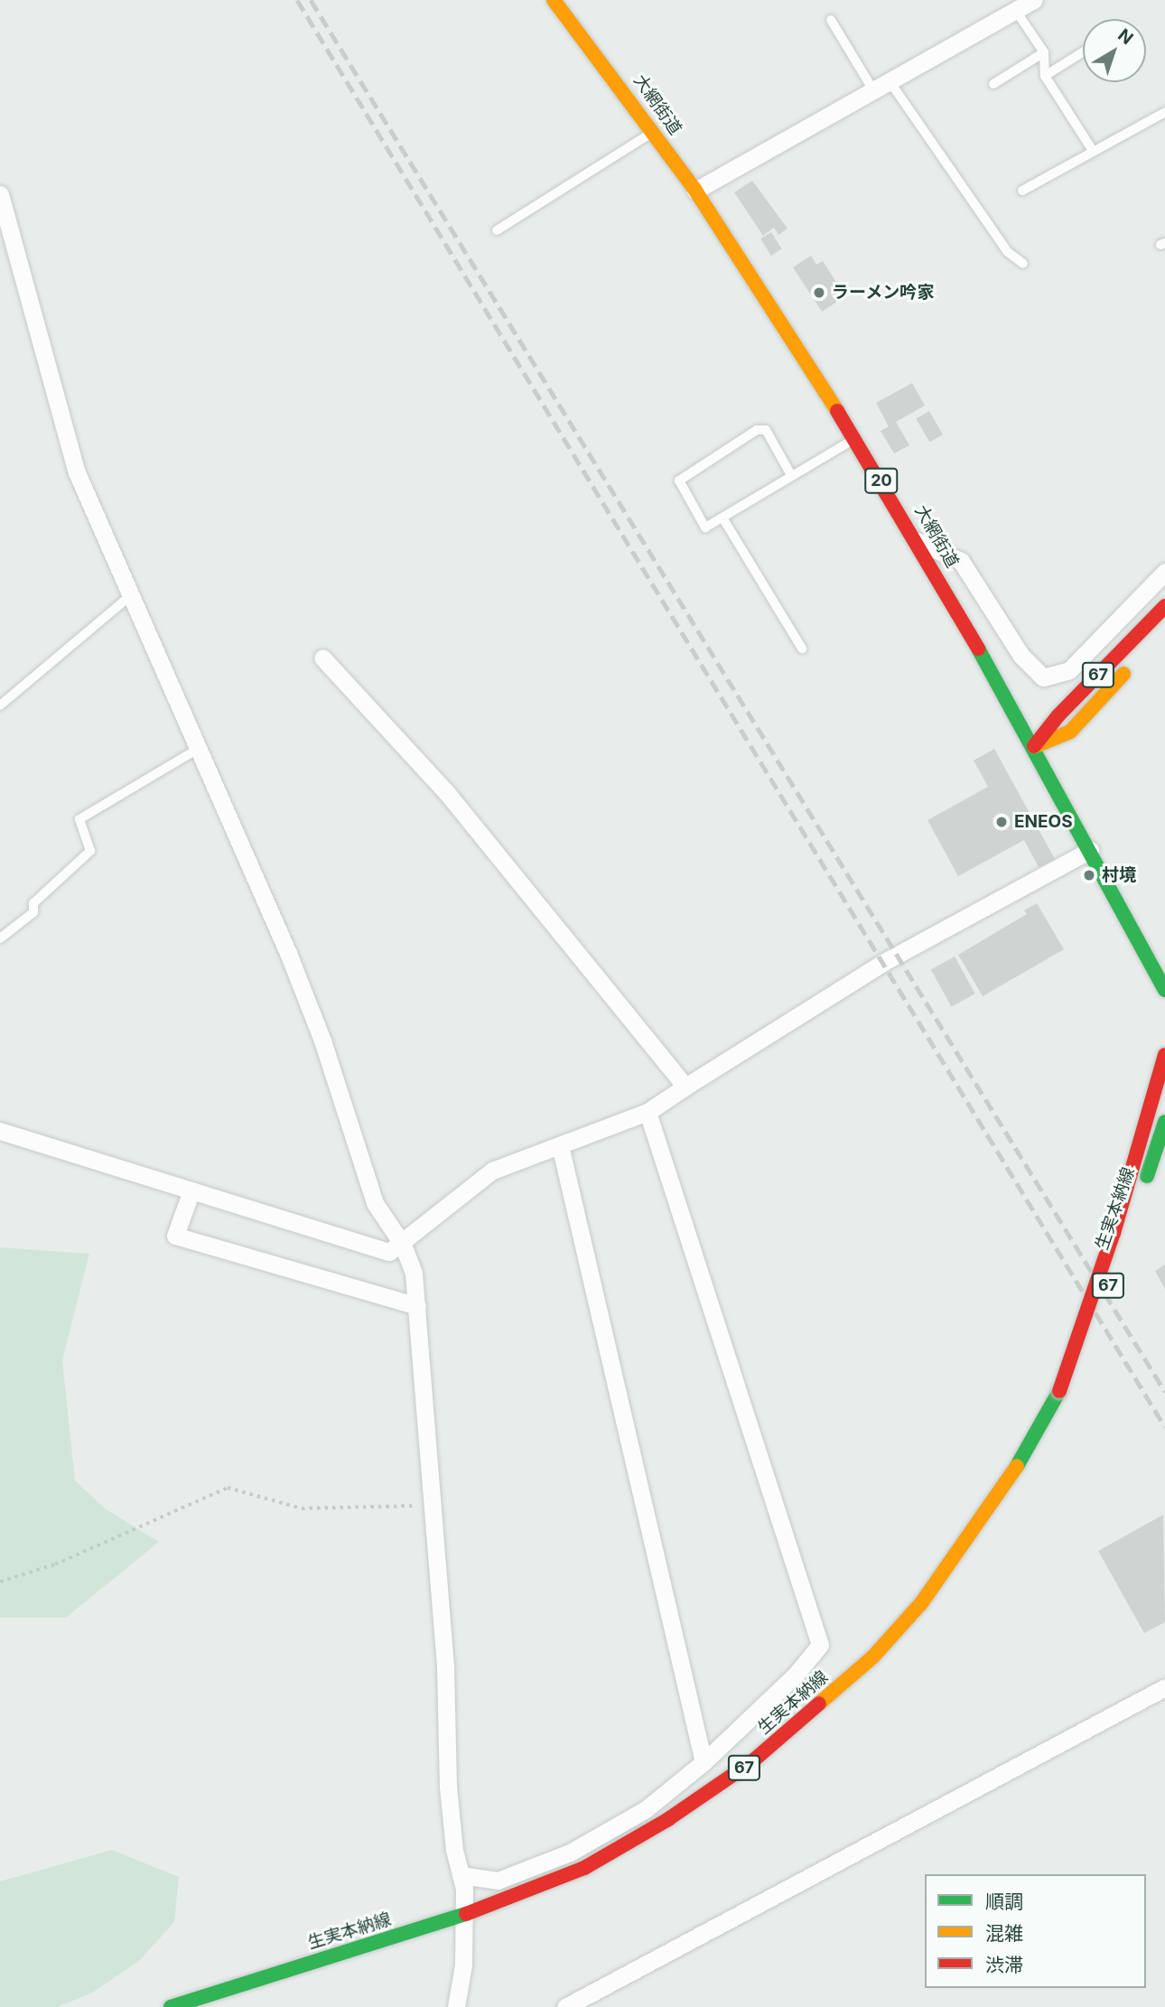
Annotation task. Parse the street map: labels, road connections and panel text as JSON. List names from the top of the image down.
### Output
{
  "streets": {
    "main road": [
      "大網街道",
      "20",
      "67",
      "生実本納線"
    ]
  },
  "crossings": [
    ["大網街道", "67"]
  ],
  "places": ["ラーメン吟家", "ENEOS", "村境"],
  "legend": ["順調", "混雑", "渋滞"],
  "north": "top right"
}
